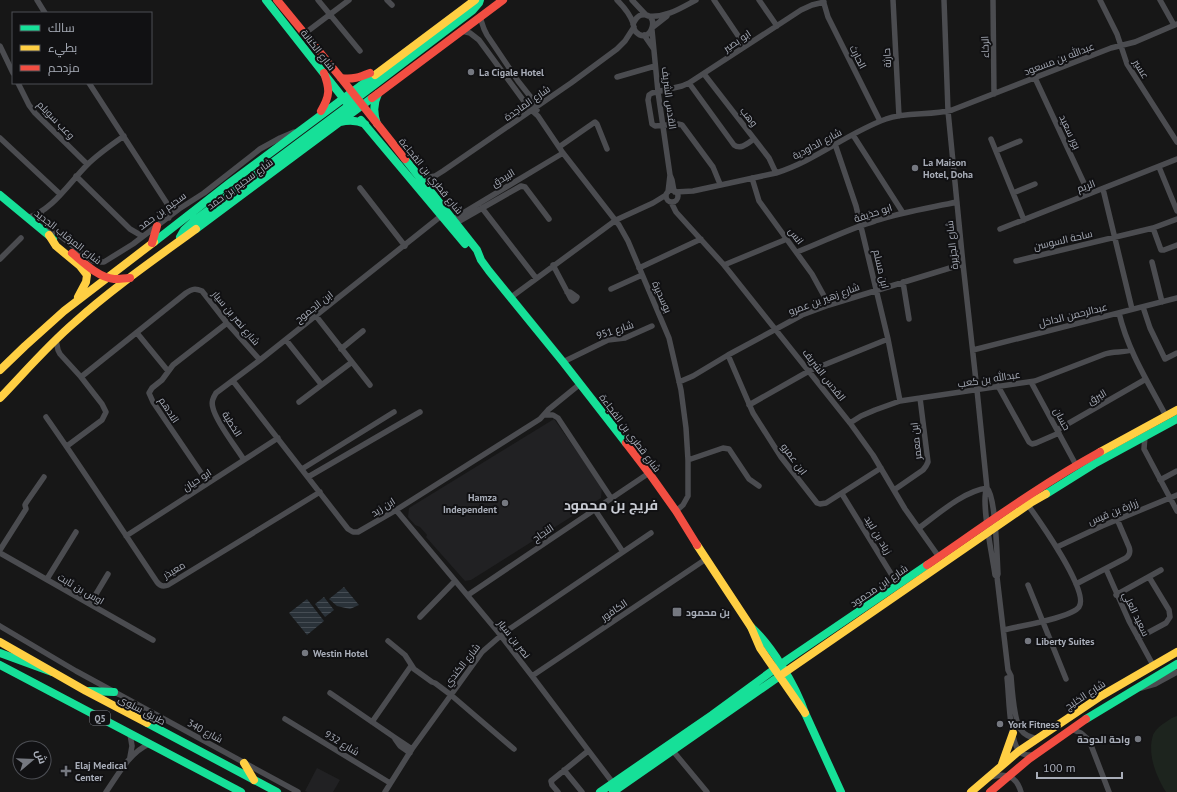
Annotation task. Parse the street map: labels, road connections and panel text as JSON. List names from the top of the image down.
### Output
{
  "streets": {
    "main road": [
      "شارع الكنانة",
      "شارع قطري بن الفجاءة",
      "شارع سحيم بن حمد",
      "شارع المرقاب الجديد",
      "شارع ابن محمود",
      "شارع الخليج",
      "طريق سلوى",
      "Q5"
    ],
    "street": [
      "ابو بصير",
      "الرخاء",
      "الحارث",
      "حارثة",
      "عبدالله بن مسعود",
      "عسير",
      "القدس الشريف",
      "شارع الماجدة",
      "وهب",
      "وعب سويلم",
      "بور سعيد",
      "شارع الداودية",
      "البيدق",
      "الريم",
      "سحيم بن حمد",
      "ابو حذيفة",
      "انس",
      "ساحة السوسن",
      "شارع الجزيرة",
      "ابن مسلم",
      "بوسديرة",
      "شارع زهير بن عمرو",
      "ابن الجموح",
      "عبدالرحمن الداخل",
      "شارع نصر بن سيار",
      "شارع 951",
      "عبدالله بن كعب",
      "البرق",
      "الادهم",
      "حسان",
      "الخطية",
      "ابن معمر",
      "ابن عمرو",
      "ابو حيان",
      "ابن زيد",
      "زرارة بن قيس",
      "النجاح",
      "زياد بن لبيد",
      "معيذر",
      "اوس بن ثابت",
      "الكافور",
      "سعيد العلي",
      "نصر بن سيار",
      "شارع الكندي",
      "شارع 340",
      "شارع 932"
    ]
  },
  "crossings": [
    ["ابو بصير", "الحارث"],
    ["ابو بصير", "القدس الشريف"],
    ["ابو بصير", "وهب"],
    ["الرخاء", "عبدالله بن مسعود"],
    ["شارع الكنانة", "شارع قطري بن الفجاءة"],
    ["شارع الكنانة", "شارع سحيم بن حمد"],
    ["الحارث", "شارع الداودية"],
    ["حارثة", "شارع الداودية"],
    ["عبدالله بن مسعود", "عسير"],
    ["عبدالله بن مسعود", "بور سعيد"],
    ["عبدالله بن مسعود", "شارع الداودية"],
    ["عبدالله بن مسعود", "شارع الجزيرة"],
    ["القدس الشريف", "شارع الماجدة"],
    ["القدس الشريف", "شارع الداودية"],
    ["القدس الشريف", "شارع زهير بن عمرو"],
    ["القدس الشريف", "عبدالله بن كعب"],
    ["القدس الشريف", "ابن معمر"],
    ["القدس الشريف", "ابن عمرو"],
    ["القدس الشريف", "شارع ابن محمود"],
    ["شارع الماجدة", "شارع قطري بن الفجاءة"],
    ["شارع الماجدة", "بوسديرة"],
    ["وهب", "شارع الداودية"],
    ["بور سعيد", "الريم"],
    ["شارع الداودية", "شارع قطري بن الفجاءة"],
    ["شارع الداودية", "انس"],
    ["شارع الداودية", "شارع الجزيرة"],
    ["شارع الداودية", "ابن مسلم"],
    ["شارع الداودية", "بوسديرة"],
    ["شارع قطري بن الفجاءة", "البيدق"],
    ["شارع قطري بن الفجاءة", "شارع سحيم بن حمد"],
    ["شارع قطري بن الفجاءة", "بوسديرة"],
    ["شارع قطري بن الفجاءة", "ابن الجموح"],
    ["شارع قطري بن الفجاءة", "شارع 951"],
    ["شارع قطري بن الفجاءة", "ابن زيد"],
    ["شارع قطري بن الفجاءة", "النجاح"],
    ["شارع قطري بن الفجاءة", "شارع ابن محمود"],
    ["شارع قطري بن الفجاءة", "الكافور"],
    ["البيدق", "بوسديرة"],
    ["شارع سحيم بن حمد", "سحيم بن حمد"],
    ["شارع سحيم بن حمد", "شارع المرقاب الجديد"],
    ["شارع سحيم بن حمد", "بوسديرة"],
    ["ابو حذيفة", "انس"],
    ["ابو حذيفة", "شارع الجزيرة"],
    ["ابو حذيفة", "ابن مسلم"],
    ["انس", "شارع زهير بن عمرو"],
    ["شارع الجزيرة", "شارع زهير بن عمرو"],
    ["شارع الجزيرة", "عبدالرحمن الداخل"],
    ["شارع الجزيرة", "عبدالله بن كعب"],
    ["شارع الجزيرة", "شارع ابن محمود"],
    ["شارع الجزيرة", "شارع الخليج"],
    ["ابن مسلم", "شارع زهير بن عمرو"],
    ["ابن مسلم", "عبدالله بن كعب"],
    ["بوسديرة", "شارع زهير بن عمرو"],
    ["شارع زهير بن عمرو", "ابن عمرو"],
    ["ابن الجموح", "شارع نصر بن سيار"],
    ["ابن الجموح", "الخطية"],
    ["ابن الجموح", "ابن زيد"],
    ["شارع نصر بن سيار", "الادهم"],
    ["عبدالله بن كعب", "البرق"],
    ["عبدالله بن كعب", "حسان"],
    ["عبدالله بن كعب", "ابن معمر"],
    ["البرق", "حسان"],
    ["الادهم", "ابو حيان"],
    ["حسان", "شارع ابن محمود"],
    ["الخطية", "ابو حيان"],
    ["الخطية", "ابن زيد"],
    ["ابن عمرو", "زياد بن لبيد"],
    ["ابو حيان", "ابن زيد"],
    ["ابو حيان", "معيذر"],
    ["ابن زيد", "معيذر"],
    ["ابن زيد", "نصر بن سيار"],
    ["النجاح", "نصر بن سيار"],
    ["زياد بن لبيد", "شارع ابن محمود"],
    ["شارع ابن محمود", "نصر بن سيار"],
    ["الكافور", "نصر بن سيار"],
    ["سعيد العلي", "شارع الخليج"],
    ["نصر بن سيار", "شارع الكندي"],
    ["شارع الكندي", "شارع 932"]
  ],
  "districts": ["فريج بن محمود"],
  "places": {
    "other": [
      "La Cigale Hotel",
      "La Maison Hotel, Doha",
      "Hamza Independent",
      "Liberty Suites",
      "Westin Hotel",
      "York Fitness",
      "واحة الدوحة"
    ],
    "transit": ["بن محمود"],
    "health": ["Elaj Medical Center"]
  },
  "legend": ["سالك", "بطيء", "مزدحم"],
  "scale_bar": "100 m",
  "north": "right"
}
